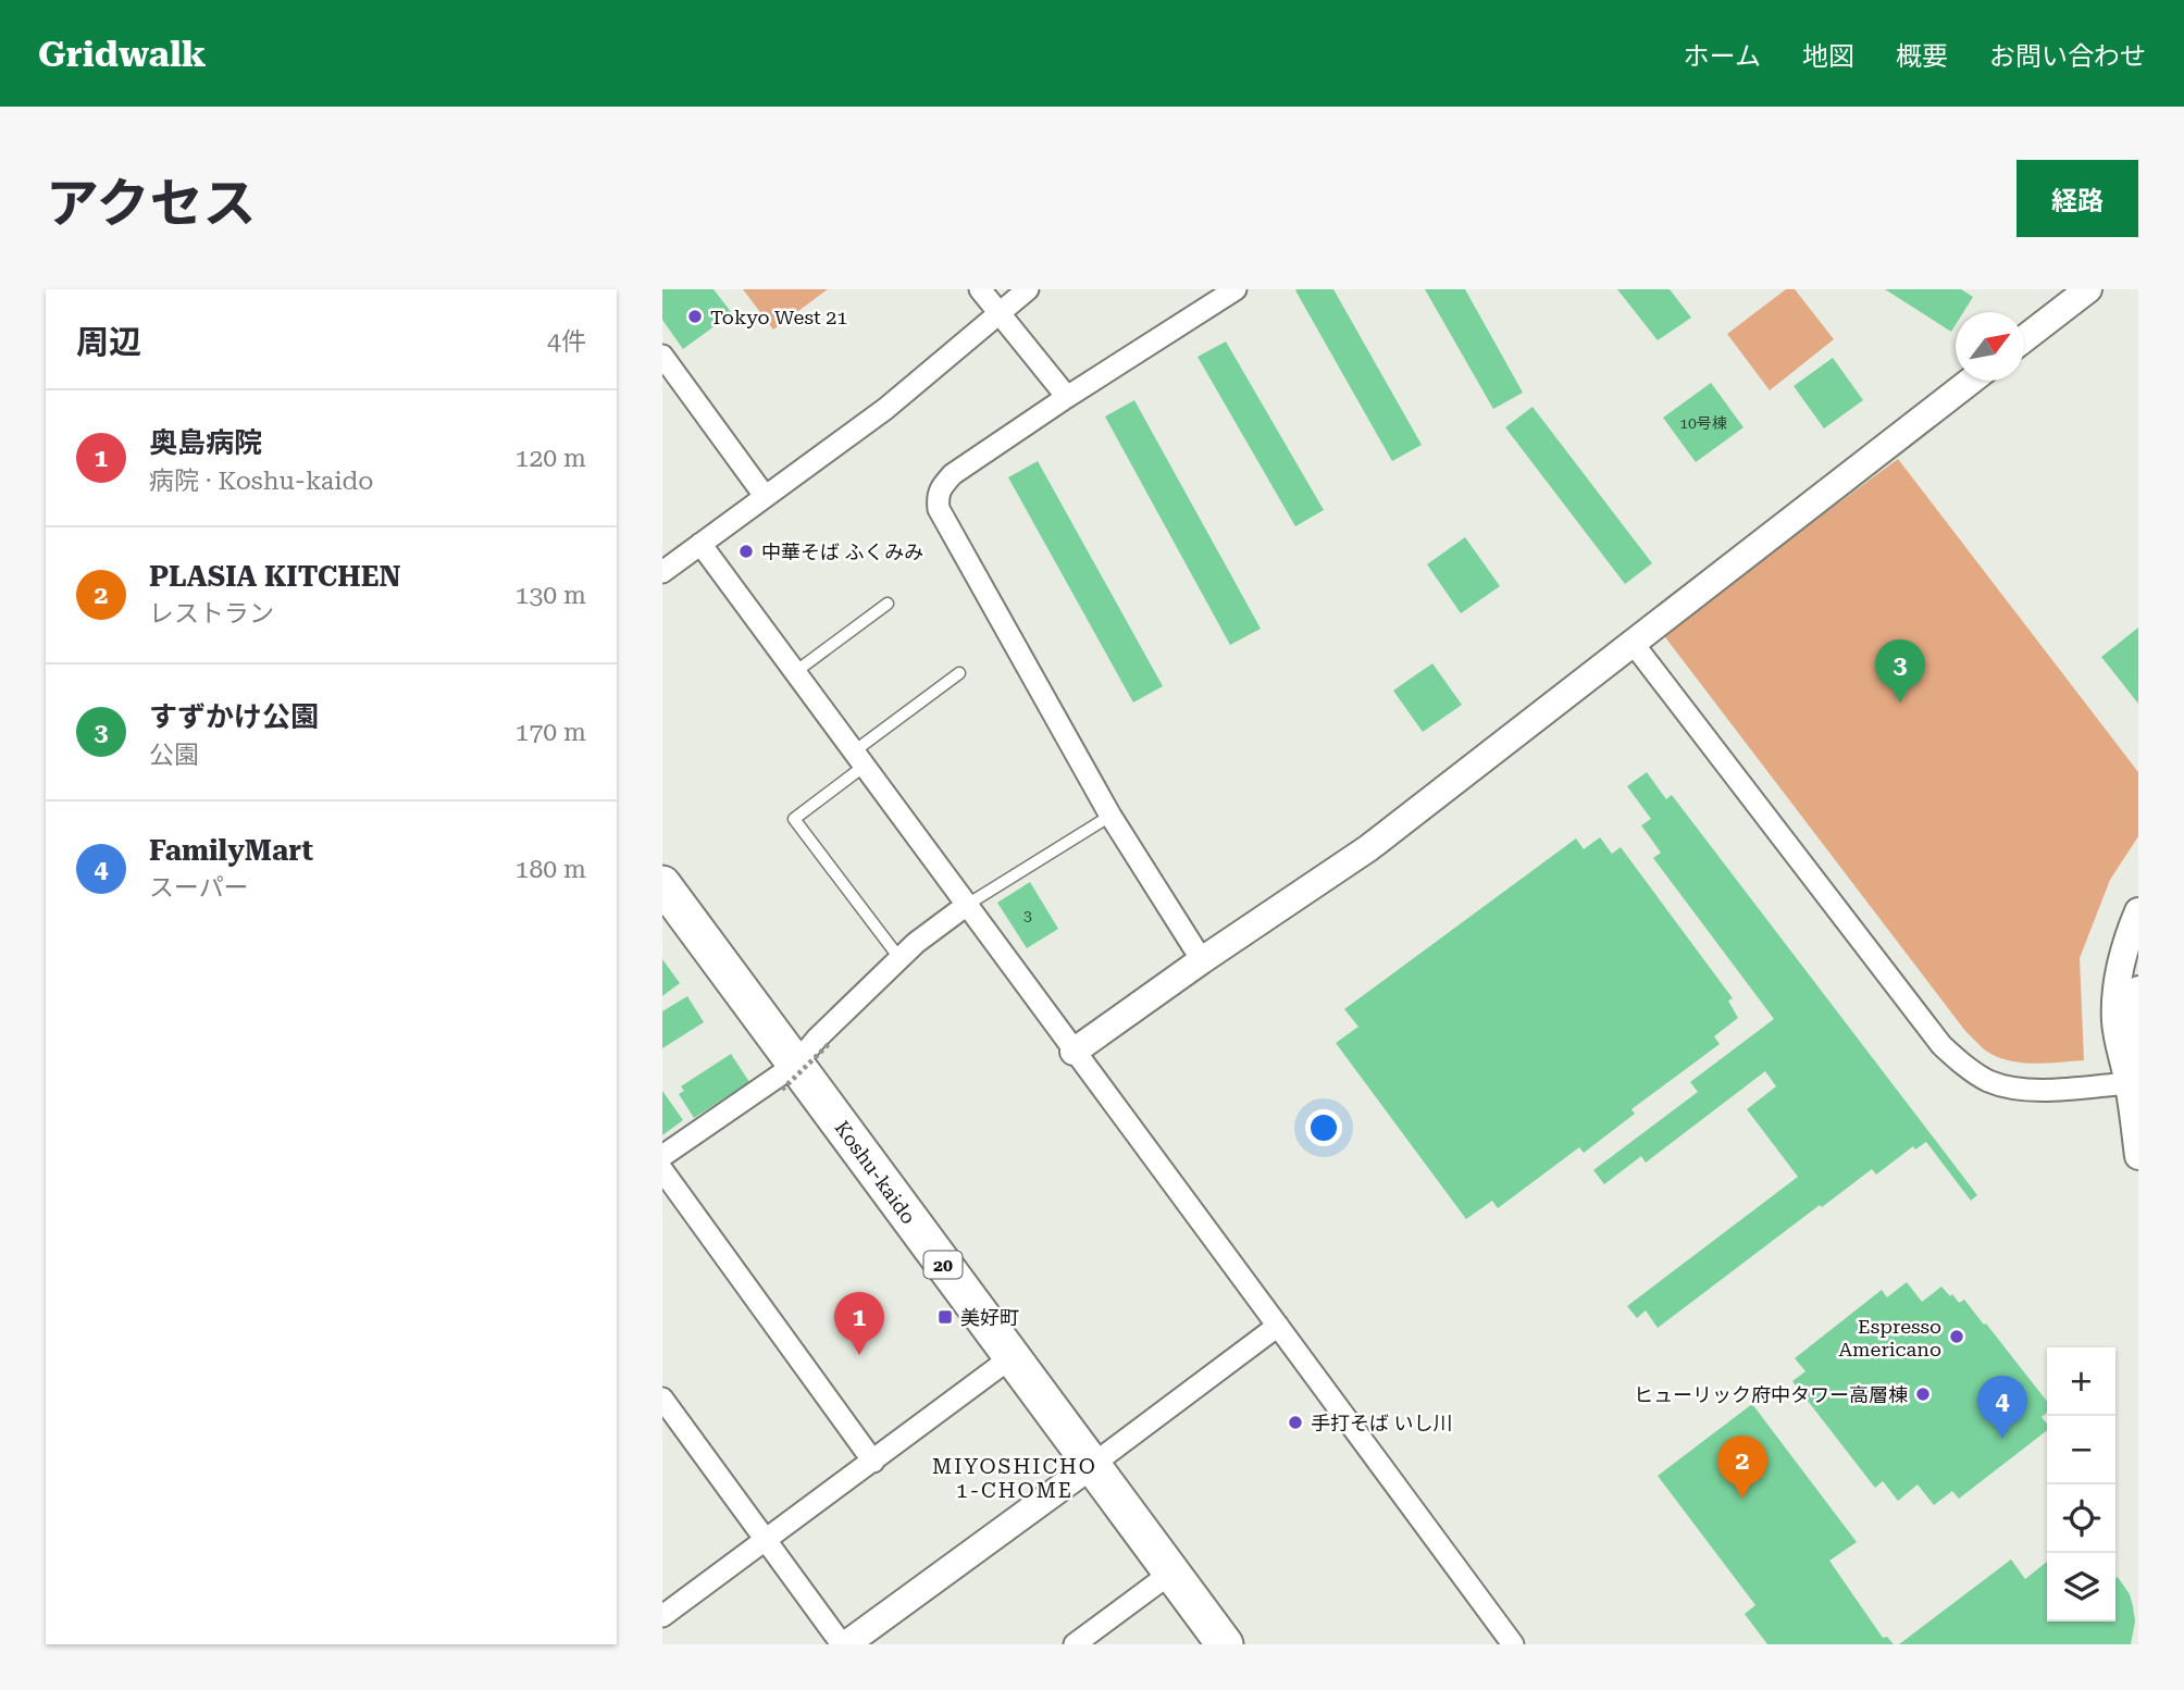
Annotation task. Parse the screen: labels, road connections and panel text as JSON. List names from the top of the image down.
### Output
{
  "streets": {
    "highway": ["Koshu-kaido", "20"]
  },
  "districts": ["MIYOSHICHO 1-CHOME"],
  "places": {
    "other": [
      "Tokyo West 21",
      "中華そば ふくみみ",
      "Espresso Americano",
      "ヒューリック府中タワー高層棟",
      "手打そば いし川"
    ],
    "transit": ["美好町"]
  },
  "house_numbers": ["10号棟", "3"],
  "north": "top right",
  "page": {
    "header": "Gridwalk",
    "nav": [
      "ホーム",
      "地図",
      "概要",
      "お問い合わせ"
    ],
    "title": "アクセス",
    "buttons": "経路",
    "heading": ["周辺", "4件"],
    "list": [
      {
        "mark": "1",
        "name": "奥島病院",
        "note": "病院 · Koshu-kaido",
        "value": "120 m"
      },
      {
        "mark": "2",
        "name": "PLASIA KITCHEN",
        "note": "レストラン",
        "value": "130 m"
      },
      {
        "mark": "3",
        "name": "すずかけ公園",
        "note": "公園",
        "value": "170 m"
      },
      {
        "mark": "4",
        "name": "FamilyMart",
        "note": "スーパー",
        "value": "180 m"
      }
    ],
    "pins": [
      "3",
      "1",
      "4",
      "2"
    ],
    "map_buttons": ["+", "−"]
  }
}
